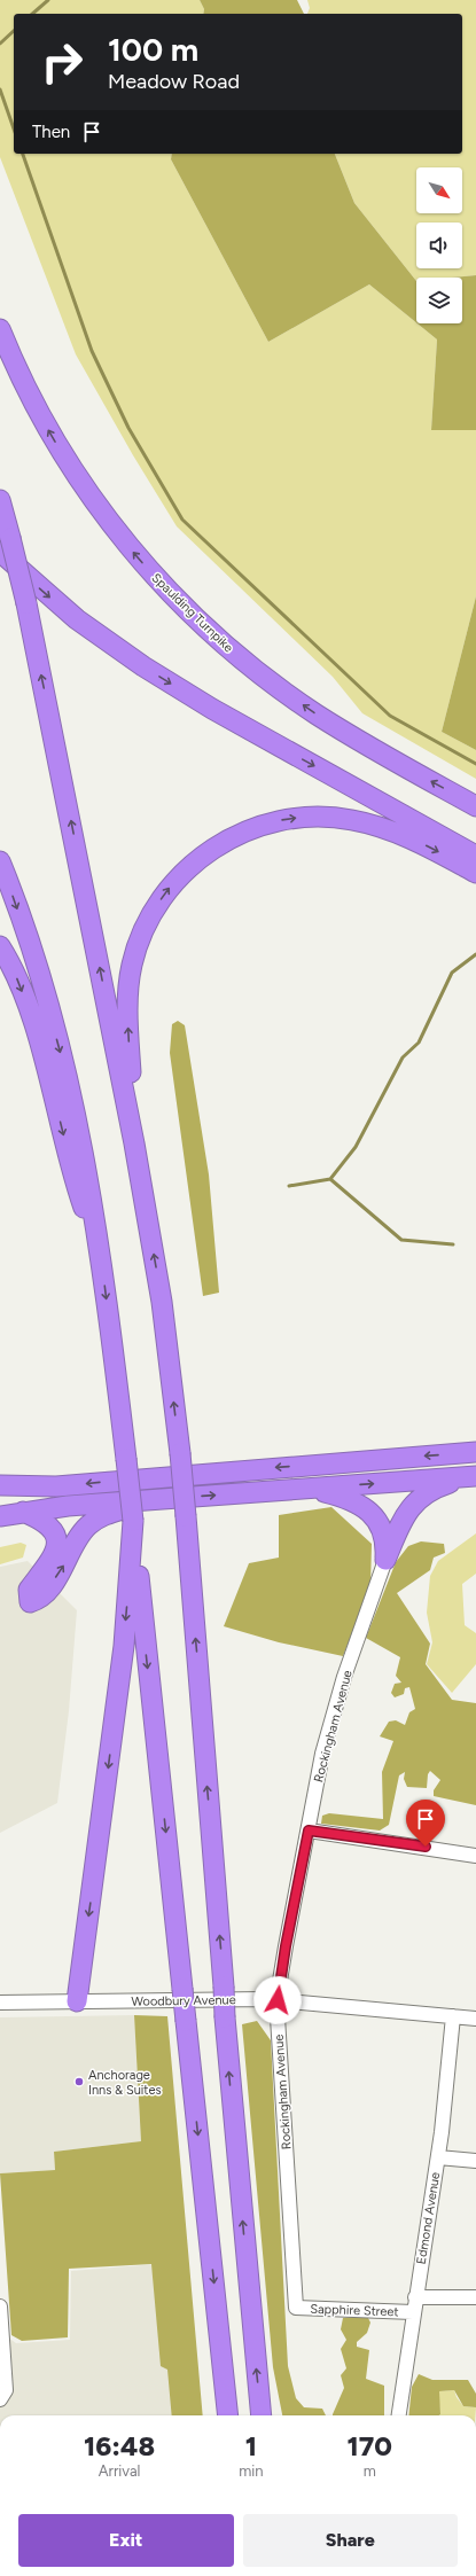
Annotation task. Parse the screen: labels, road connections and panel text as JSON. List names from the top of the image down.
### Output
{
  "streets": {
    "highway": ["Spaulding Turnpike"],
    "street": [
      "Rockingham Avenue",
      "Woodbury Avenue",
      "Edmond Avenue",
      "Sapphire Street"
    ]
  },
  "crossings": [
    ["Rockingham Avenue", "Woodbury Avenue"],
    ["Rockingham Avenue", "Sapphire Street"],
    ["Woodbury Avenue", "Edmond Avenue"],
    ["Edmond Avenue", "Sapphire Street"]
  ],
  "places": ["Anchorage Inns & Suites"],
  "north": "bottom right",
  "page": {
    "turn": ["100 m", "Meadow Road"],
    "then": "Then",
    "eta": [
      "16:48",
      "Arrival",
      "1",
      "min",
      "170",
      "m"
    ],
    "buttons": ["Exit", "Share"]
  }
}
